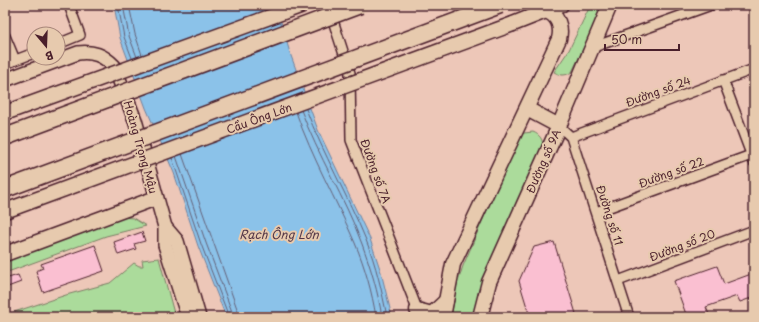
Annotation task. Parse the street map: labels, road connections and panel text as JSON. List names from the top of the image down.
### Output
{
  "streets": {
    "highway": ["Cầu Ông Lớn"],
    "main road": ["Hoàng Trọng Mậu", "Đường số 9A"],
    "street": [
      "Đường số 24",
      "Đường số 7A",
      "Đường số 22",
      "Đường số 11",
      "Đường số 20"
    ]
  },
  "crossings": [
    ["Đường số 24", "Đường số 11"],
    ["Đường số 9A", "Đường số 11"],
    ["Đường số 22", "Đường số 11"],
    ["Đường số 11", "Đường số 20"]
  ],
  "water": ["Rạch Ông Lớn"],
  "scale_bar": "50 m",
  "north": "bottom"
}
